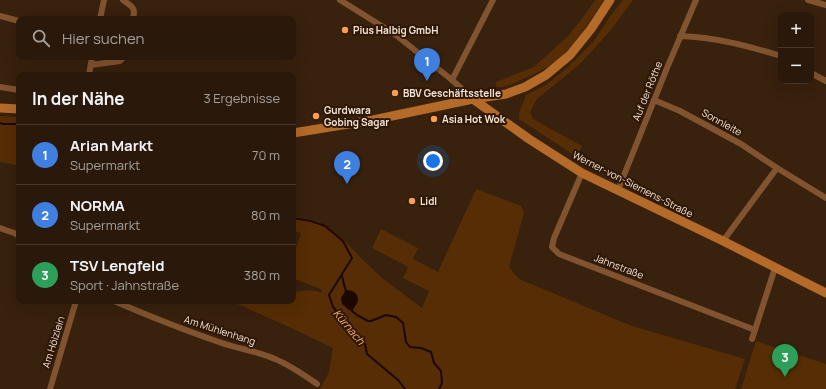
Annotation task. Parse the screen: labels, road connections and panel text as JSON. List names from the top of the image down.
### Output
{
  "streets": {
    "street": [
      "Auf der Röthe",
      "Sonnleite",
      "Werner-von-Siemens-Straße",
      "Jahnstraße",
      "Am Mühlenhang",
      "Am Hölzlein"
    ]
  },
  "crossings": [
    ["Auf der Röthe", "Sonnleite"],
    ["Auf der Röthe", "Werner-von-Siemens-Straße"],
    ["Werner-von-Siemens-Straße", "Jahnstraße"]
  ],
  "water": ["Kürnach"],
  "places": [
    "Pius Halbig GmbH",
    "BBV Geschäftsstelle",
    "Gurdwara Gobing Sagar",
    "Asia Hot Wok",
    "Lidl"
  ],
  "page": {
    "map_buttons": ["+", "−"],
    "search": "Hier suchen",
    "pins": ["1", "2", "3"],
    "heading": ["In der Nähe", "3 Ergebnisse"],
    "list": [
      {
        "mark": "1",
        "name": "Arian Markt",
        "note": "Supermarkt",
        "value": "70 m"
      },
      {
        "mark": "2",
        "name": "NORMA",
        "note": "Supermarkt",
        "value": "80 m"
      },
      {
        "mark": "3",
        "name": "TSV Lengfeld",
        "note": "Sport · Jahnstraße",
        "value": "380 m"
      }
    ]
  }
}
